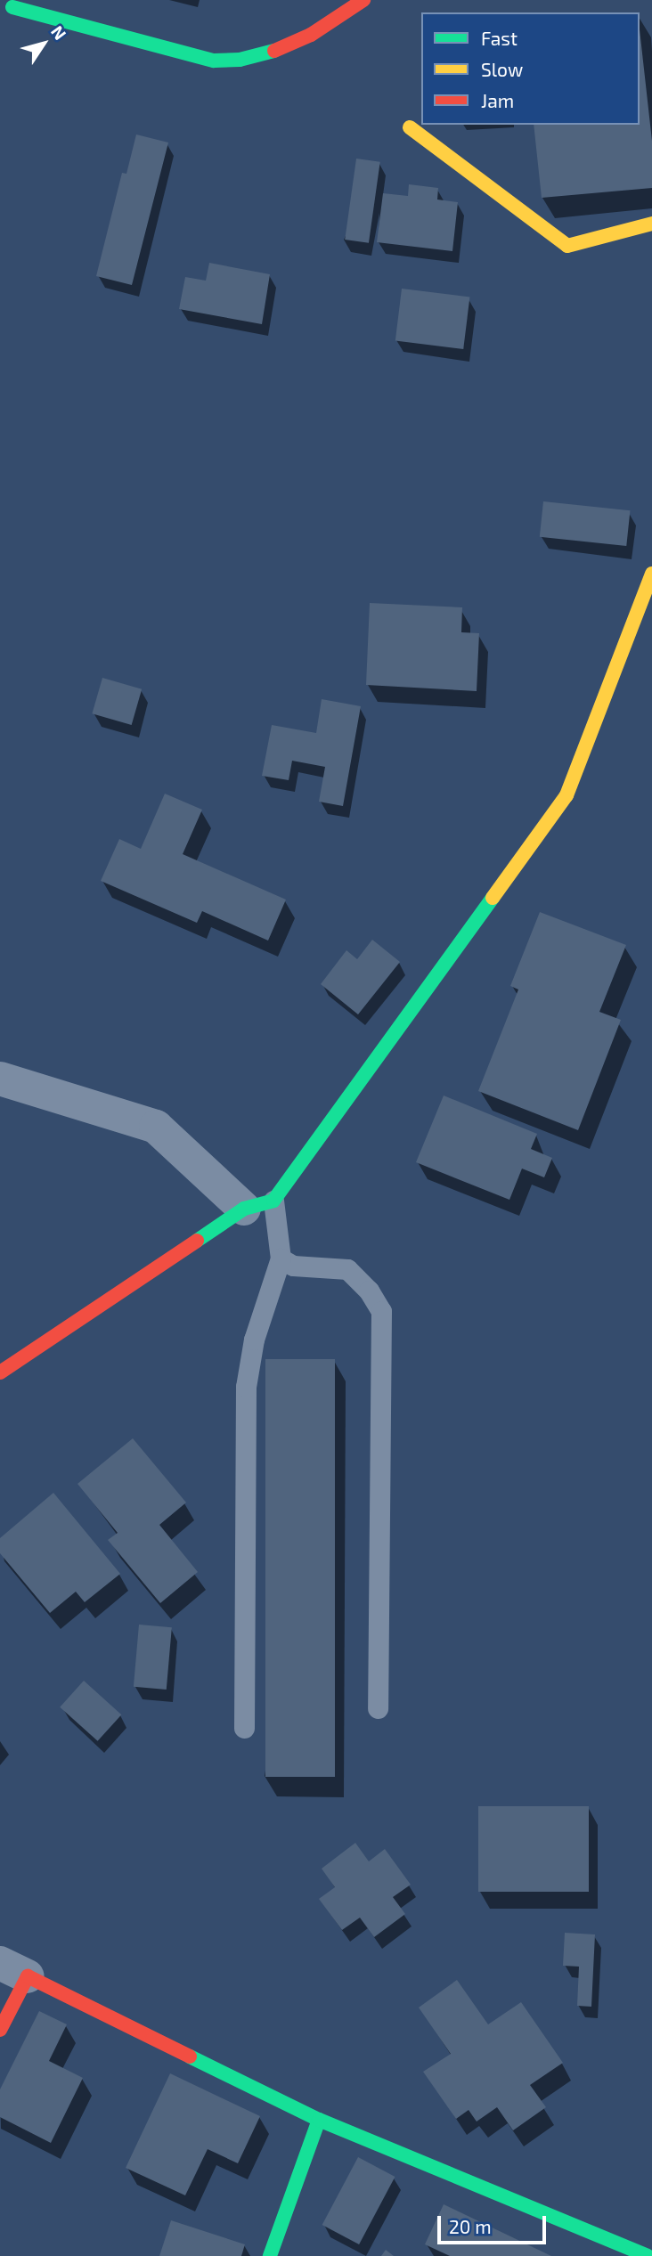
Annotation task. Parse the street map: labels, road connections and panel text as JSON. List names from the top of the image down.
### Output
{
  "legend": ["Fast", "Slow", "Jam"],
  "scale_bar": "20 m",
  "north": "top right"
}
